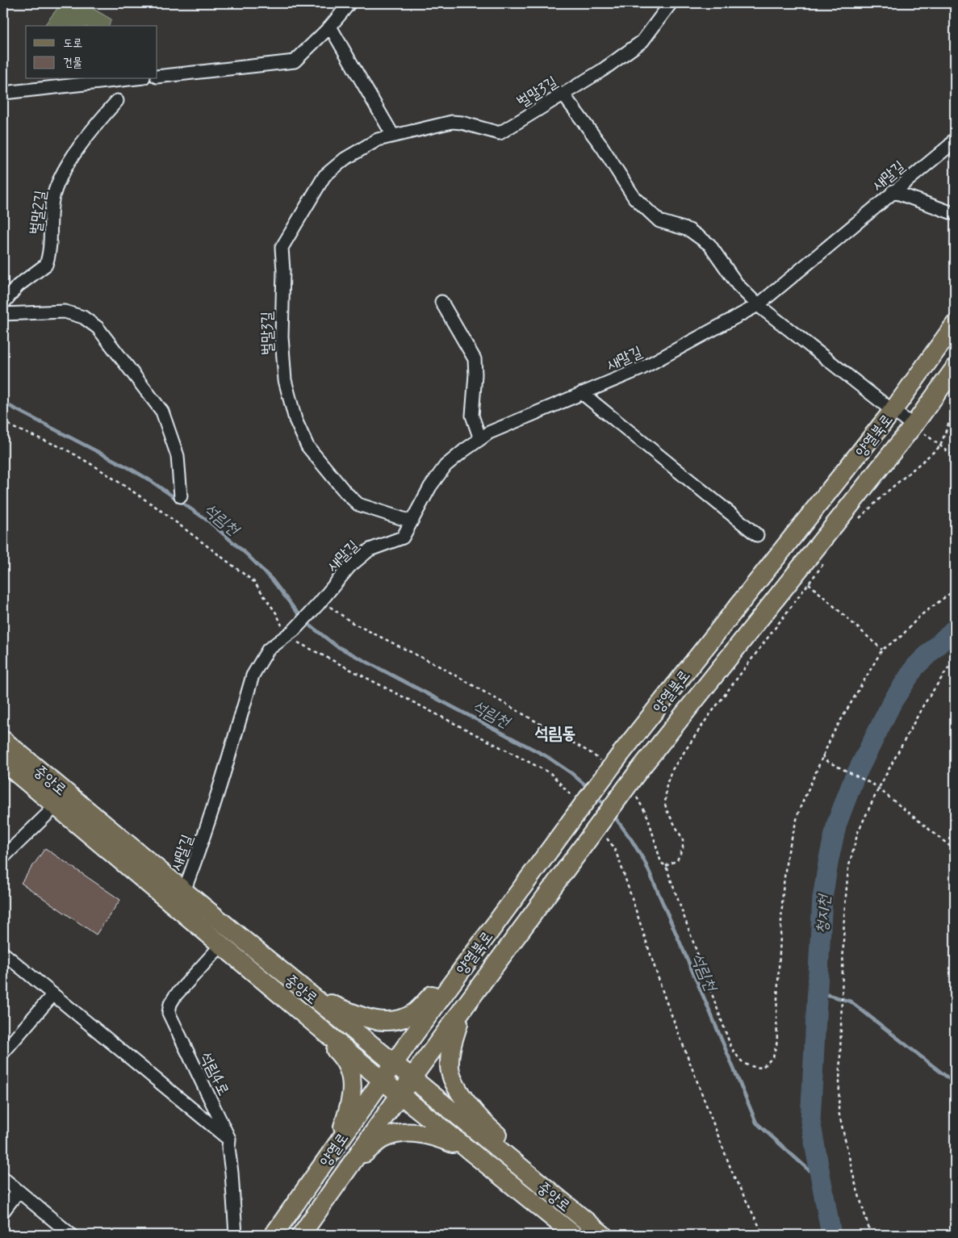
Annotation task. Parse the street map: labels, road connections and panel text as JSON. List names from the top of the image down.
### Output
{
  "streets": {
    "main road": ["양열북로", "중앙로", "양열로"],
    "street": [
      "벌말3길",
      "새말길",
      "벌말2길",
      "석림4로"
    ]
  },
  "crossings": [
    ["벌말3길", "새말길"],
    ["새말길", "중앙로"],
    ["양열북로", "중앙로"],
    ["양열북로", "양열로"],
    ["중앙로", "석림4로"],
    ["중앙로", "양열로"]
  ],
  "districts": ["석림동"],
  "water": ["석림천", "청지천"],
  "legend": ["도로", "건물"]
}
